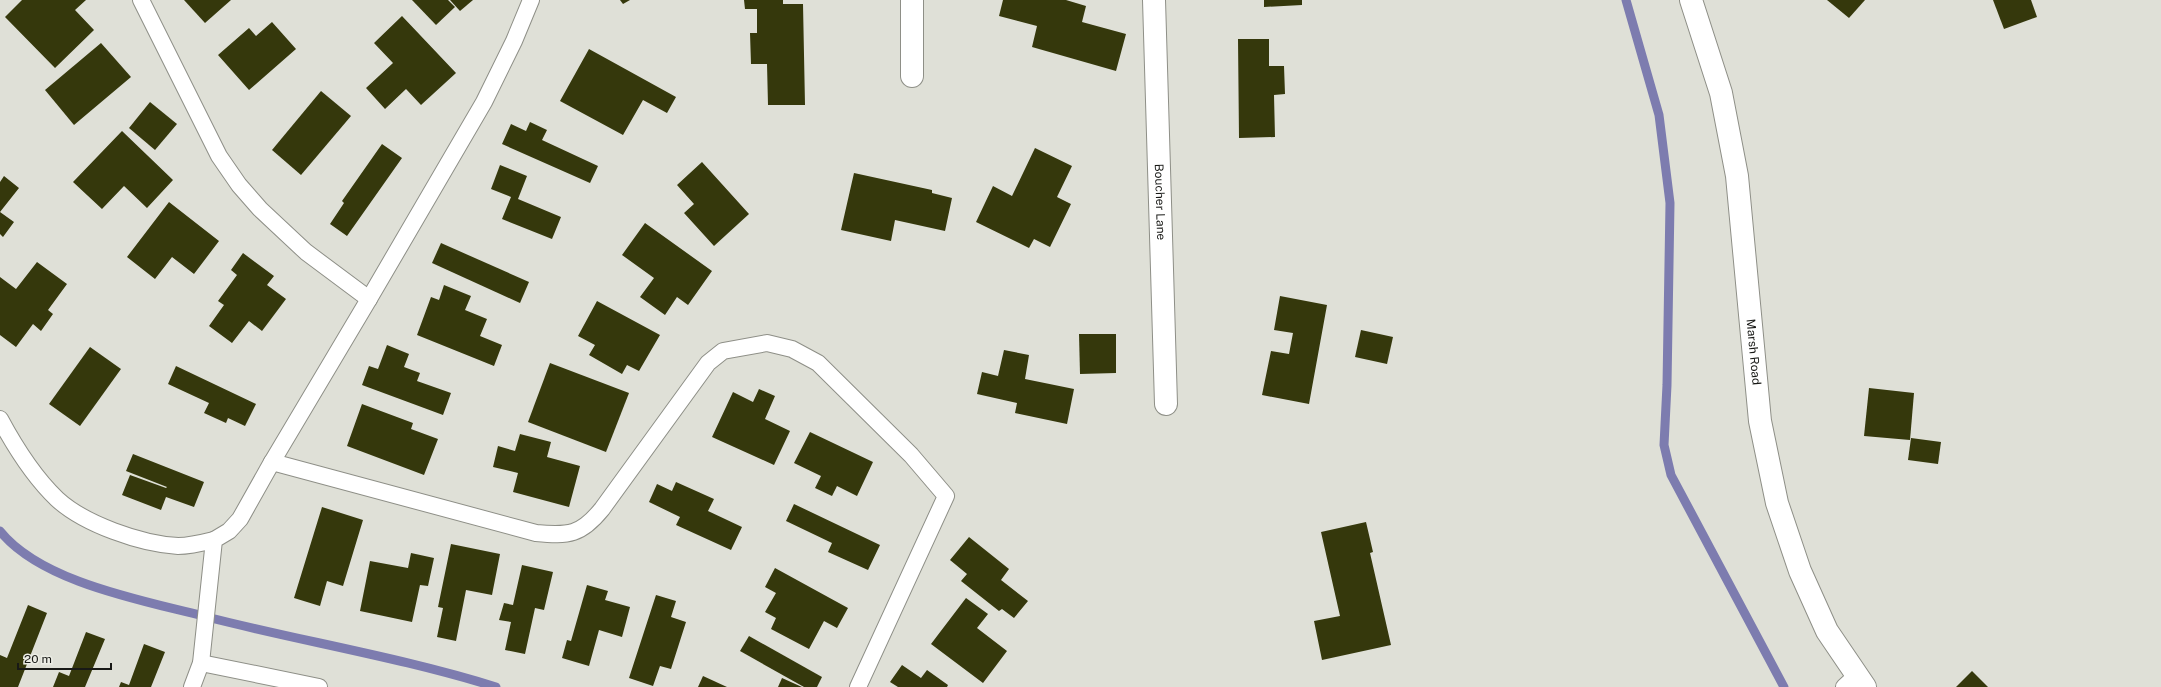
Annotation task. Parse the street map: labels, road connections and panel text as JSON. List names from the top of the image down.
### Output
{
  "streets": {
    "street": ["Boucher Lane", "Marsh Road"]
  },
  "scale_bar": "20 m"
}
